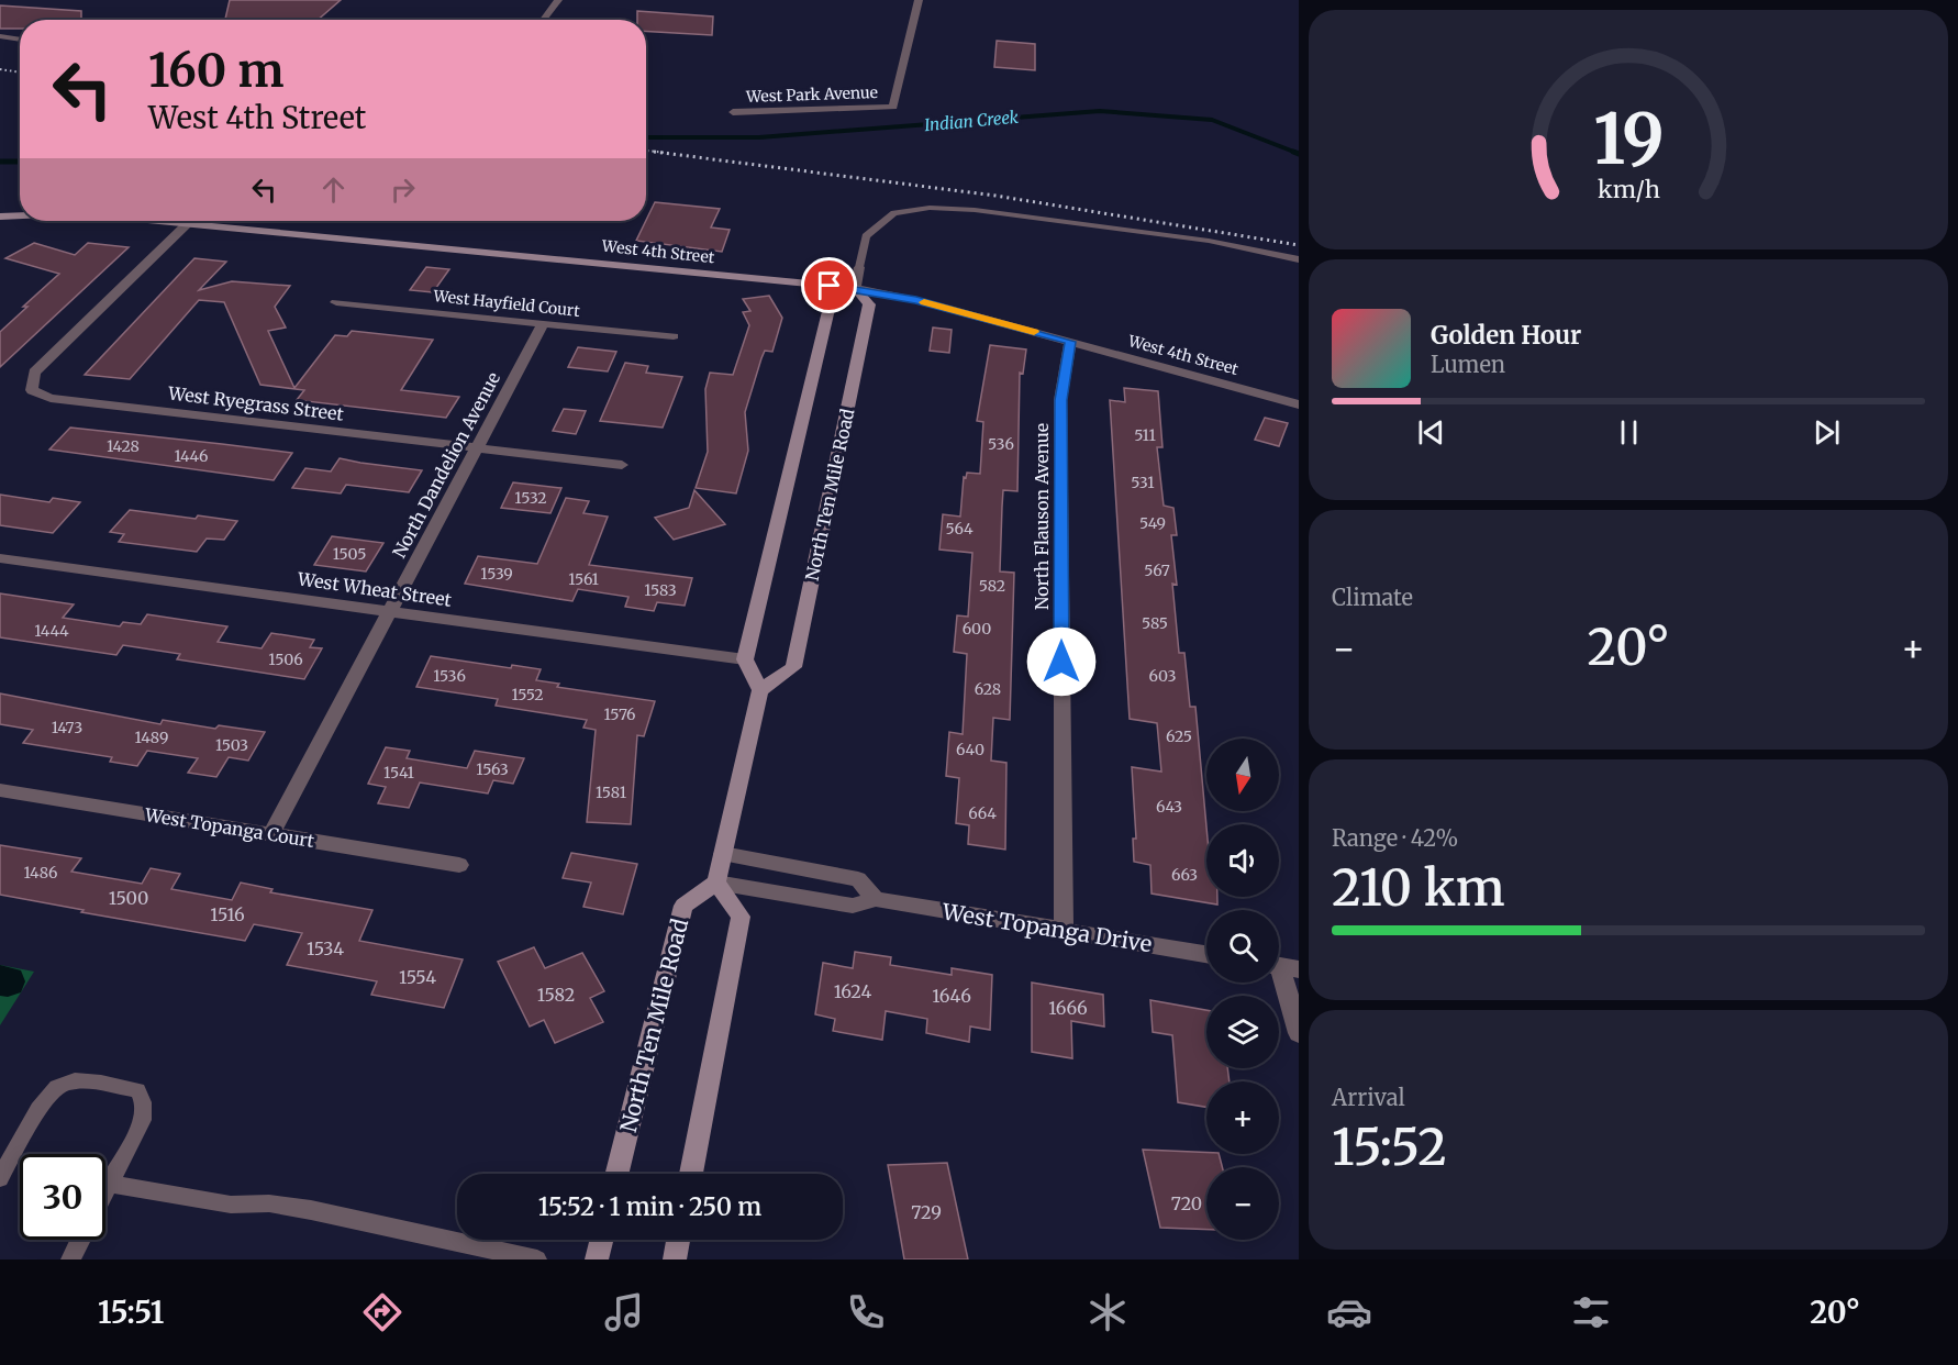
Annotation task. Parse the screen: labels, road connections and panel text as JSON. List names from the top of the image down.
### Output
{
  "streets": {
    "main road": ["West 4th Street", "North Ten Mile Road"],
    "street": [
      "West Park Avenue",
      "West Hayfield Court",
      "West Ryegrass Street",
      "North Dandelion Avenue",
      "North Flauson Avenue",
      "West Wheat Street",
      "West Topanga Court",
      "West Topanga Drive"
    ]
  },
  "crossings": [
    ["West 4th Street", "West Ryegrass Street"],
    ["West 4th Street", "North Ten Mile Road"],
    ["West 4th Street", "North Flauson Avenue"],
    ["West Hayfield Court", "North Dandelion Avenue"],
    ["West Ryegrass Street", "North Dandelion Avenue"],
    ["North Dandelion Avenue", "West Wheat Street"],
    ["North Dandelion Avenue", "West Topanga Court"],
    ["North Ten Mile Road", "West Topanga Drive"],
    ["North Flauson Avenue", "West Topanga Drive"]
  ],
  "water": ["Indian Creek"],
  "house_numbers": [
    "511",
    "536",
    "1428",
    "1446",
    "531",
    "1532",
    "549",
    "564",
    "1505",
    "567",
    "1539",
    "1561",
    "582",
    "1583",
    "585",
    "600",
    "1444",
    "1506",
    "1536",
    "603",
    "628",
    "1552",
    "1576",
    "1473",
    "625",
    "1489",
    "1503",
    "640",
    "1563",
    "1541",
    "1581",
    "643",
    "664",
    "1486",
    "663",
    "1500",
    "1516",
    "1534",
    "1554",
    "1624",
    "1582",
    "1646",
    "1666",
    "720",
    "729"
  ],
  "north": "bottom",
  "page": {
    "turn": ["160 m", "West 4th Street"],
    "song": ["Golden Hour", "Lumen"],
    "tile": [
      "Climate",
      ["Range · 42%", "210 km"],
      ["Arrival", "15:52"]
    ],
    "heat": ["−", "20°", "+"],
    "map_buttons": ["+", "−"],
    "limit": "30",
    "trip": "15:52 · 1 min · 250 m",
    "tabs": ["15:51", "20°"],
    "gauge": ["19", "km/h"]
  }
}
